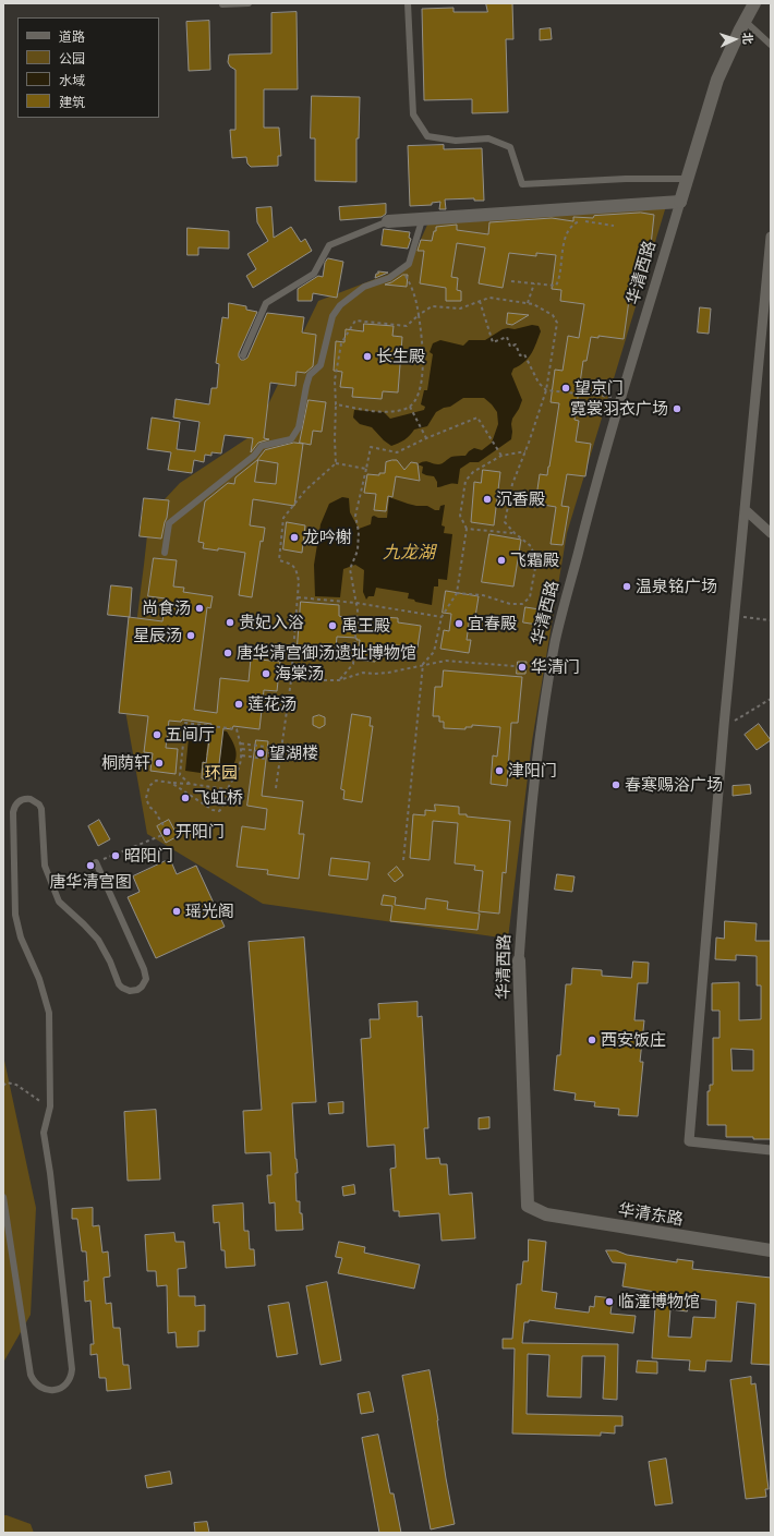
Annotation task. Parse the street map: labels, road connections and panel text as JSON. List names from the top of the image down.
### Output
{
  "streets": {
    "street": ["华清西路", "华清东路"]
  },
  "crossings": [
    ["华清西路", "华清东路"]
  ],
  "water": ["九龙湖"],
  "parks": ["环园"],
  "places": [
    "长生殿",
    "望京门",
    "霓裳羽衣广场",
    "沉香殿",
    "龙吟榭",
    "飞霜殿",
    "温泉铭广场",
    "尚食汤",
    "贵妃入浴",
    "宜春殿",
    "禹王殿",
    "星辰汤",
    "唐华清宫御汤遗址博物馆",
    "华清门",
    "海棠汤",
    "莲花汤",
    "五间厅",
    "望湖楼",
    "桐荫轩",
    "津阳门",
    "春寒赐浴广场",
    "飞虹桥",
    "开阳门",
    "昭阳门",
    "唐华清宫图",
    "瑶光阁",
    "西安饭庄",
    "临潼博物馆"
  ],
  "legend": [
    "道路",
    "公园",
    "水域",
    "建筑"
  ],
  "north": "right"
}
